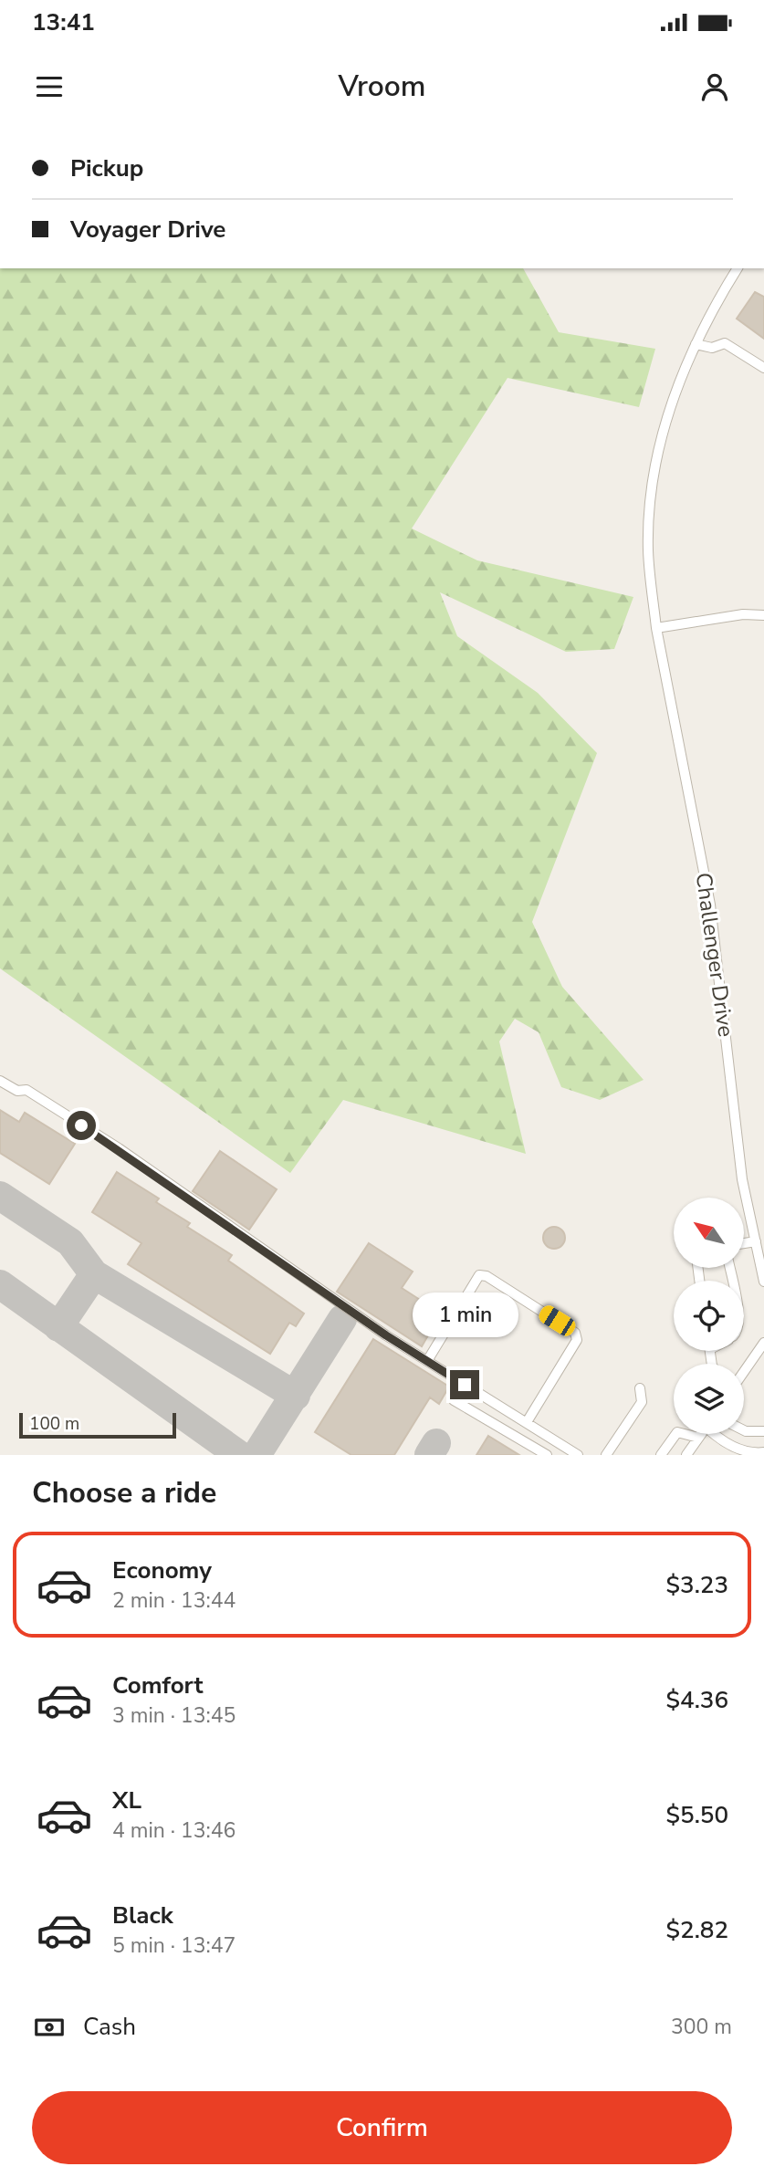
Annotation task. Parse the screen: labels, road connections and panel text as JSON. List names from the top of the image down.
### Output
{
  "streets": {
    "lane": ["Challenger Drive"]
  },
  "scale_bar": "100 m",
  "north": "top left",
  "page": {
    "status": "13:41",
    "header": "Vroom",
    "banner": ["Pickup", "Voyager Drive"],
    "bubble": "1 min",
    "scale": "100 m",
    "heading": "Choose a ride",
    "list": [
      {
        "name": "Economy",
        "note": "2 min · 13:44",
        "value": "$3.23"
      },
      {
        "name": "Comfort",
        "note": "3 min · 13:45",
        "value": "$4.36"
      },
      {
        "name": "XL",
        "note": "4 min · 13:46",
        "value": "$5.50"
      },
      {
        "name": "Black",
        "note": "5 min · 13:47",
        "value": "$2.82"
      }
    ],
    "pay": ["Cash", "300 m"],
    "buttons": "Confirm"
  }
}
